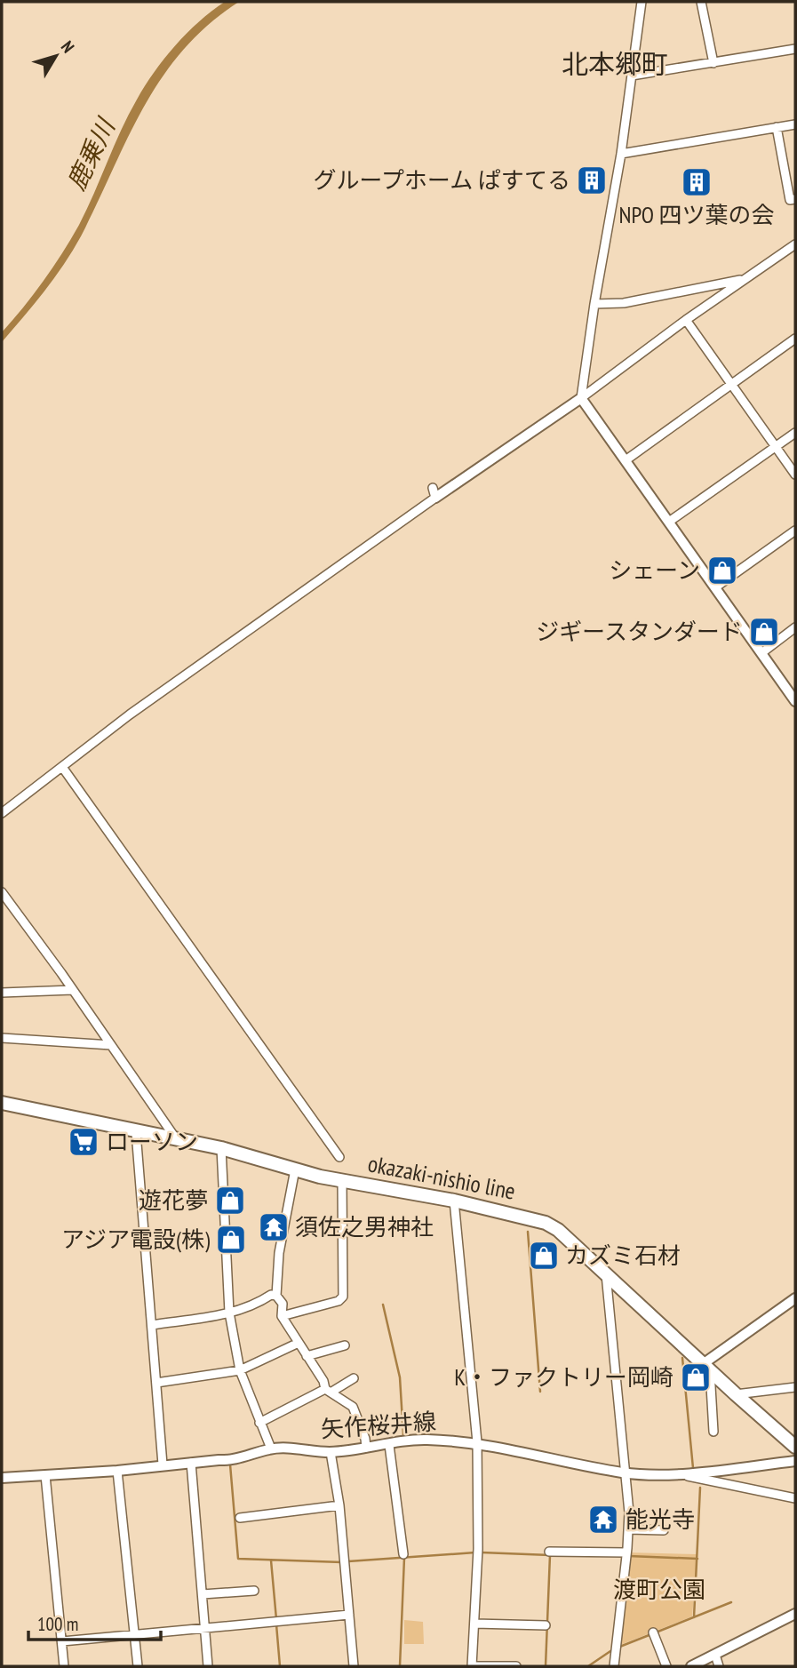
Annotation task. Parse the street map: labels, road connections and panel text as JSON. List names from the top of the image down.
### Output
{
  "streets": {
    "main road": ["okazaki-nishio line"],
    "street": ["矢作桜井線"]
  },
  "districts": ["北本郷町"],
  "water": ["鹿乗川"],
  "parks": ["渡町公園"],
  "places": {
    "building": ["グループホーム ぱすてる", "NPO 四ツ葉の会"],
    "shop": [
      "シェーン",
      "ジギースタンダード",
      "遊花夢",
      "アジア電設(株)",
      "カズミ石材",
      "K・ファクトリー岡崎"
    ],
    "supermarket": ["ローソン"],
    "temple": ["須佐之男神社", "能光寺"]
  },
  "scale_bar": "100 m",
  "north": "top right"
}
